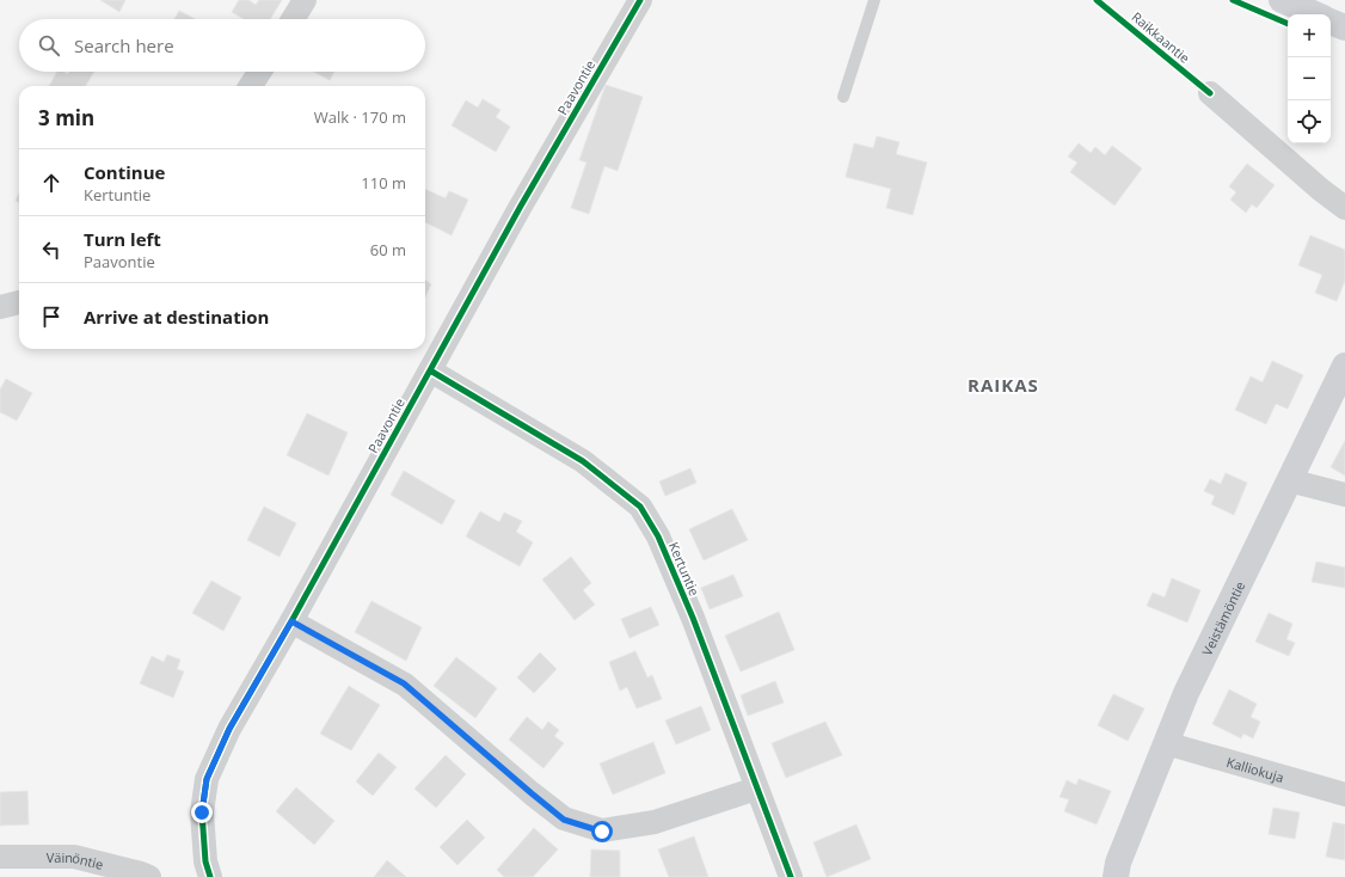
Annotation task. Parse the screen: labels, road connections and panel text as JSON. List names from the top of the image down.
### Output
{
  "streets": {
    "street": [
      "Paavontie",
      "Kertuntie",
      "Veistämöntie",
      "Kalliokuja",
      "Väinöntie"
    ],
    "cycle path": ["Raikkaantie"]
  },
  "crossings": [
    ["Paavontie", "Kertuntie"],
    ["Veistämöntie", "Kalliokuja"]
  ],
  "districts": ["RAIKAS"],
  "page": {
    "map_buttons": ["+", "−"],
    "search": "Search here",
    "heading": ["3 min", "Walk · 170 m"],
    "list": [
      ["Continue", "Kertuntie", "110 m"],
      ["Turn left", "Paavontie", "60 m"],
      "Arrive at destination"
    ]
  }
}
